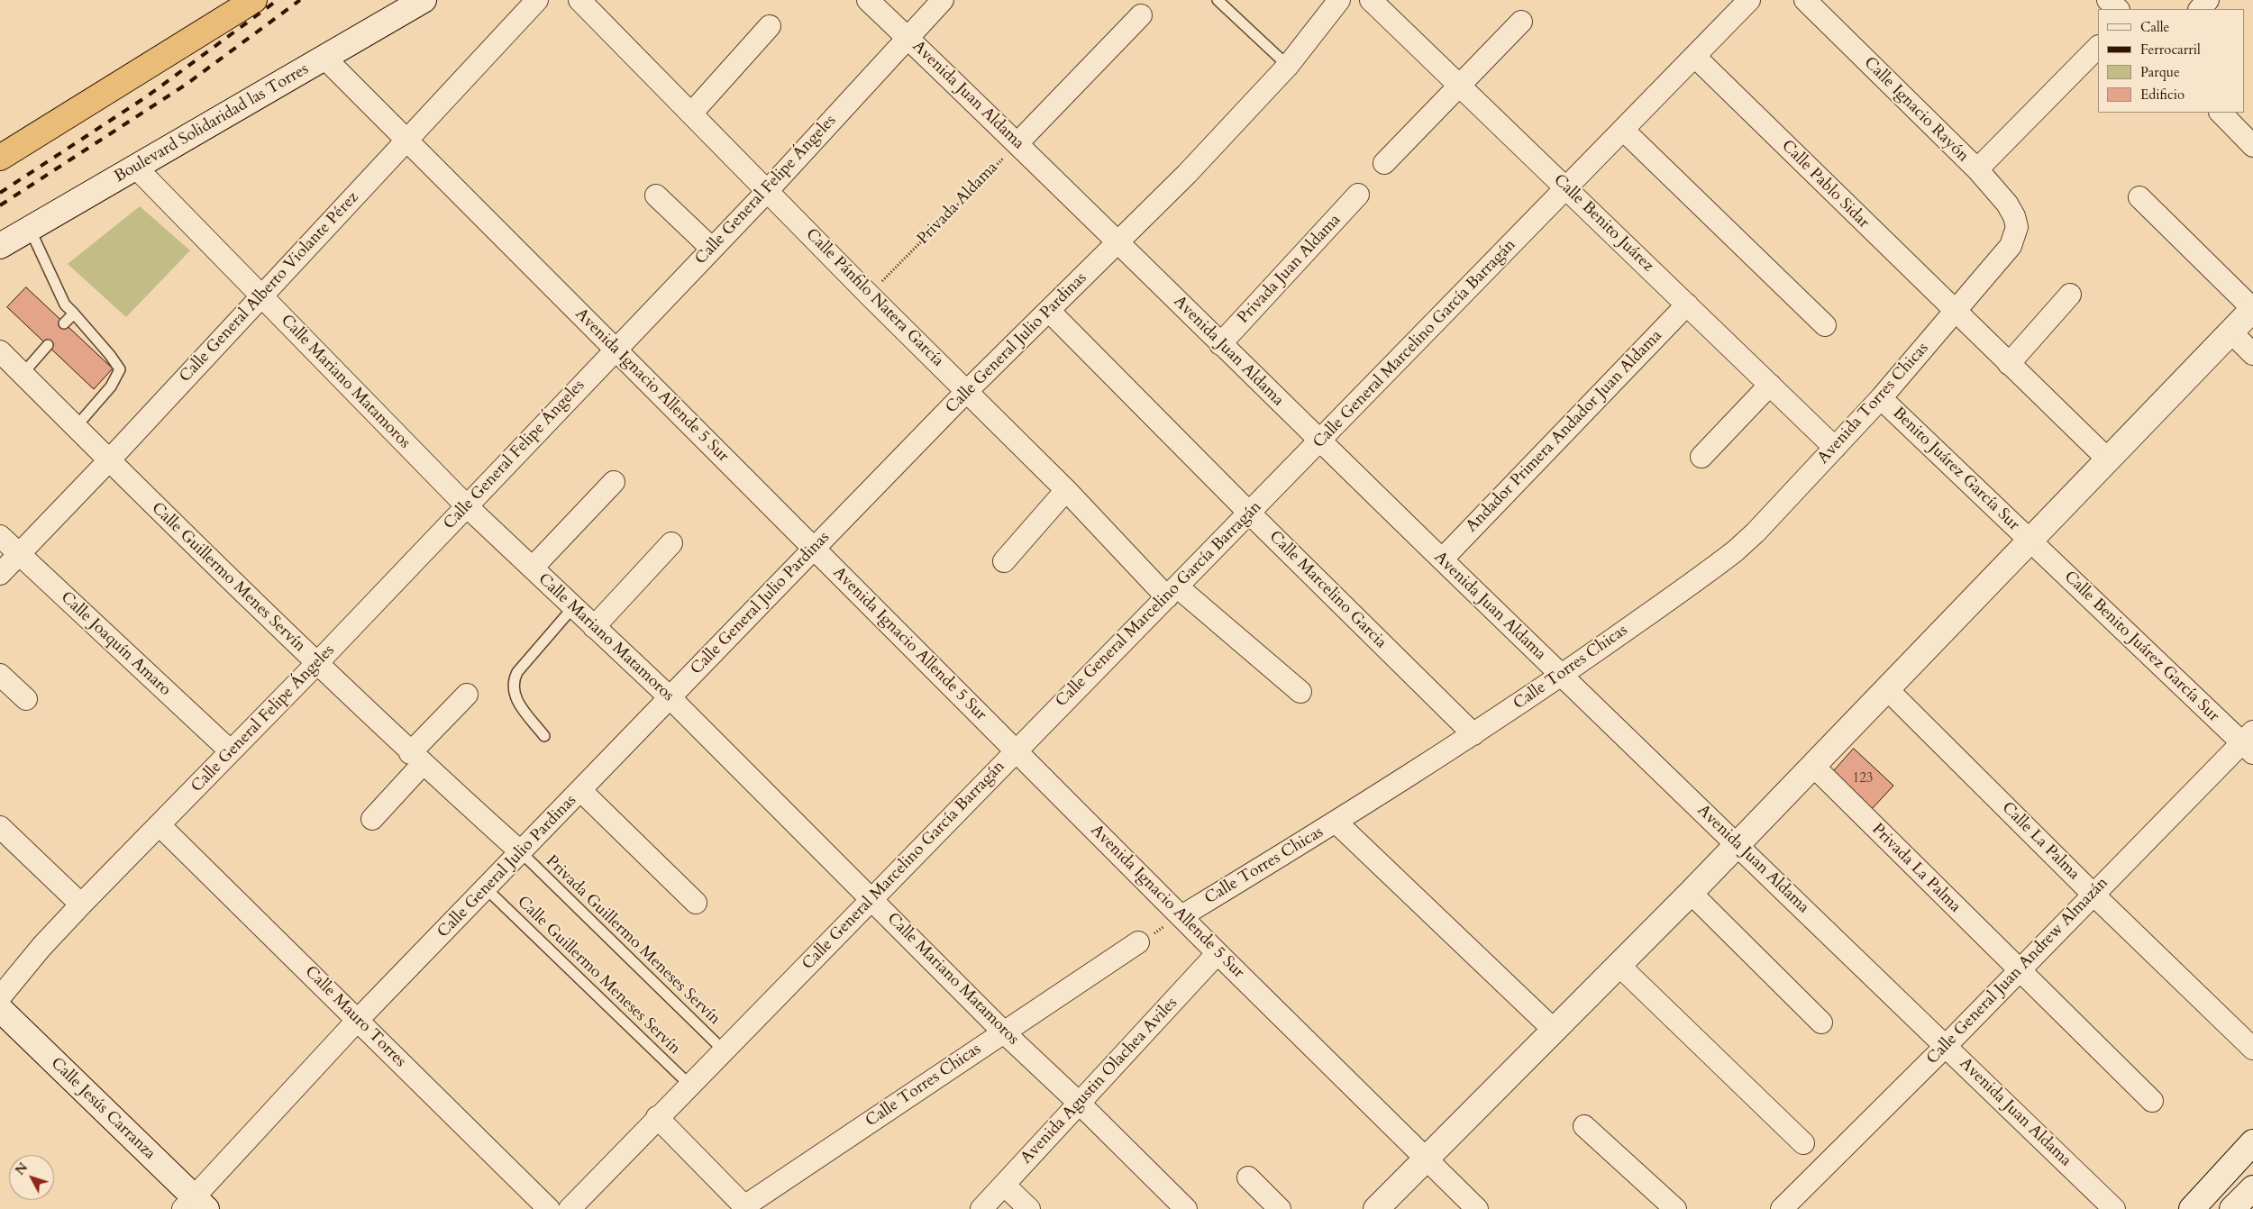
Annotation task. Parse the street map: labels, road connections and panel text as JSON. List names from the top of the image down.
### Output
{
  "streets": {
    "street": [
      "Avenida Juan Aldama",
      "Calle Ignacio Rayón",
      "Boulevard Solidaridad las Torres",
      "Calle Pablo Sidar",
      "Calle General Felipe Ángeles",
      "Calle Benito Juárez",
      "Privada Juan Aldama",
      "Calle General Alberto Violante Pérez",
      "Calle Pánfilo Natera García",
      "Calle General Julio Pardinas",
      "Calle General Marcelino García Barragán",
      "Calle Mariano Matamoros",
      "Avenida Ignacio Allende 5 Sur",
      "Avenida Torres Chicas",
      "Andador Primera Andador Juan Aldama",
      "Benito Juárez García Sur",
      "Calle Guillermo Menes Servín",
      "Calle Marcelino Garcia",
      "Calle Joaquín Amaro",
      "Calle Benito Juárez García Sur",
      "Calle Torres Chicas",
      "Calle La Palma",
      "Privada La Palma",
      "Calle General Juan Andrew Almazán",
      "Calle Mauro Torres",
      "Avenida Agustin Olachea Aviles",
      "Calle Jesús Carranza"
    ],
    "lane": ["Privada Guillermo Meneses Servín", "Calle Guillermo Meneses Servín"],
    "path": ["Privada Aldama"]
  },
  "crossings": [
    ["Avenida Juan Aldama", "Calle General Felipe Ángeles"],
    ["Avenida Juan Aldama", "Privada Aldama"],
    ["Avenida Juan Aldama", "Privada Juan Aldama"],
    ["Avenida Juan Aldama", "Calle General Julio Pardinas"],
    ["Avenida Juan Aldama", "Calle General Marcelino García Barragán"],
    ["Avenida Juan Aldama", "Andador Primera Andador Juan Aldama"],
    ["Avenida Juan Aldama", "Calle Torres Chicas"],
    ["Avenida Juan Aldama", "Calle General Juan Andrew Almazán"],
    ["Calle Ignacio Rayón", "Avenida Torres Chicas"],
    ["Boulevard Solidaridad las Torres", "Calle Mariano Matamoros"],
    ["Boulevard Solidaridad las Torres", "Avenida Ignacio Allende 5 Sur"],
    ["Calle Pablo Sidar", "Calle General Marcelino García Barragán"],
    ["Calle Pablo Sidar", "Avenida Torres Chicas"],
    ["Calle General Felipe Ángeles", "Calle Pánfilo Natera García"],
    ["Calle General Felipe Ángeles", "Calle Mariano Matamoros"],
    ["Calle General Felipe Ángeles", "Avenida Ignacio Allende 5 Sur"],
    ["Calle General Felipe Ángeles", "Calle Guillermo Menes Servín"],
    ["Calle General Felipe Ángeles", "Calle Joaquín Amaro"],
    ["Calle General Felipe Ángeles", "Calle Mauro Torres"],
    ["Privada Aldama", "Calle Pánfilo Natera García"],
    ["Calle Benito Juárez", "Calle General Marcelino García Barragán"],
    ["Calle Benito Juárez", "Avenida Torres Chicas"],
    ["Calle Benito Juárez", "Andador Primera Andador Juan Aldama"],
    ["Calle General Alberto Violante Pérez", "Calle Mariano Matamoros"],
    ["Calle General Alberto Violante Pérez", "Avenida Ignacio Allende 5 Sur"],
    ["Calle General Alberto Violante Pérez", "Calle Guillermo Menes Servín"],
    ["Calle General Alberto Violante Pérez", "Calle Joaquín Amaro"],
    ["Calle Pánfilo Natera García", "Calle General Julio Pardinas"],
    ["Calle Pánfilo Natera García", "Calle General Marcelino García Barragán"],
    ["Calle General Julio Pardinas", "Calle Mariano Matamoros"],
    ["Calle General Julio Pardinas", "Avenida Ignacio Allende 5 Sur"],
    ["Calle General Julio Pardinas", "Calle Guillermo Menes Servín"],
    ["Calle General Julio Pardinas", "Calle Marcelino Garcia"],
    ["Calle General Julio Pardinas", "Privada Guillermo Meneses Servín"],
    ["Calle General Julio Pardinas", "Calle Guillermo Meneses Servín"],
    ["Calle General Julio Pardinas", "Calle Mauro Torres"],
    ["Calle General Julio Pardinas", "Calle Jesús Carranza"],
    ["Calle General Marcelino García Barragán", "Calle Mariano Matamoros"],
    ["Calle General Marcelino García Barragán", "Avenida Ignacio Allende 5 Sur"],
    ["Calle General Marcelino García Barragán", "Calle Marcelino Garcia"],
    ["Calle General Marcelino García Barragán", "Privada Guillermo Meneses Servín"],
    ["Calle General Marcelino García Barragán", "Calle Guillermo Meneses Servín"],
    ["Calle Mariano Matamoros", "Calle Torres Chicas"],
    ["Calle Mariano Matamoros", "Avenida Agustin Olachea Aviles"],
    ["Avenida Ignacio Allende 5 Sur", "Calle Torres Chicas"],
    ["Avenida Ignacio Allende 5 Sur", "Avenida Agustin Olachea Aviles"],
    ["Avenida Torres Chicas", "Benito Juárez García Sur"],
    ["Avenida Torres Chicas", "Calle Torres Chicas"],
    ["Benito Juárez García Sur", "Calle Benito Juárez García Sur"],
    ["Calle Guillermo Menes Servín", "Privada Guillermo Meneses Servín"],
    ["Calle Marcelino Garcia", "Calle Torres Chicas"],
    ["Calle Benito Juárez García Sur", "Calle General Juan Andrew Almazán"],
    ["Calle La Palma", "Calle General Juan Andrew Almazán"],
    ["Privada La Palma", "Calle General Juan Andrew Almazán"]
  ],
  "house_numbers": ["123"],
  "legend": [
    "Calle",
    "Ferrocarril",
    "Parque",
    "Edificio"
  ],
  "north": "top left"
}
